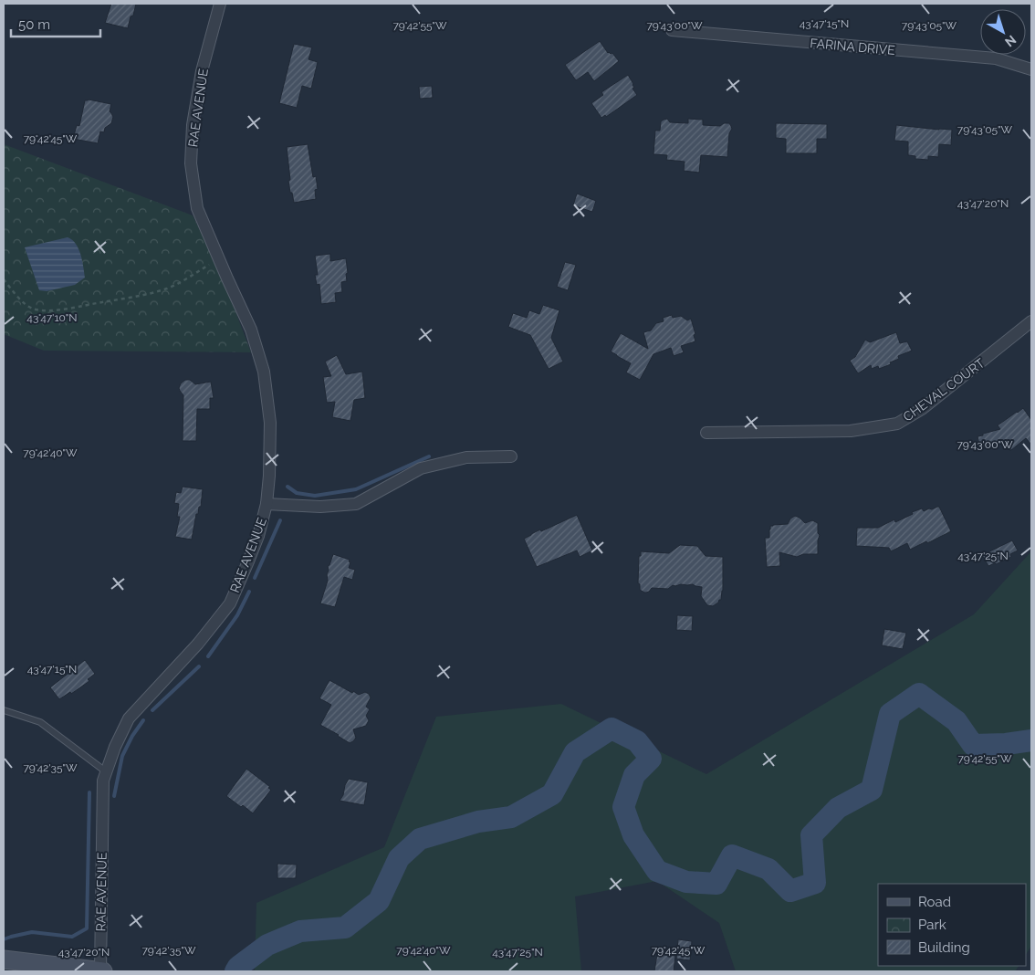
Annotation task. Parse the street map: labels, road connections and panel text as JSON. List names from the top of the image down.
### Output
{
  "streets": {
    "street": ["FARINA DRIVE", "RAE AVENUE", "CHEVAL COURT"]
  },
  "legend": ["Road", "Park", "Building"],
  "scale_bar": "50 m",
  "north": "bottom right",
  "coordinates": [
    "43°47'15\"N",
    "79°43'00\"W",
    "79°43'05\"W",
    "79°42'55\"W",
    "79°42'45\"W",
    "43°47'20\"N",
    "43°47'10\"N",
    "79°42'40\"W",
    "43°47'25\"N",
    "79°42'35\"W"
  ]
}
